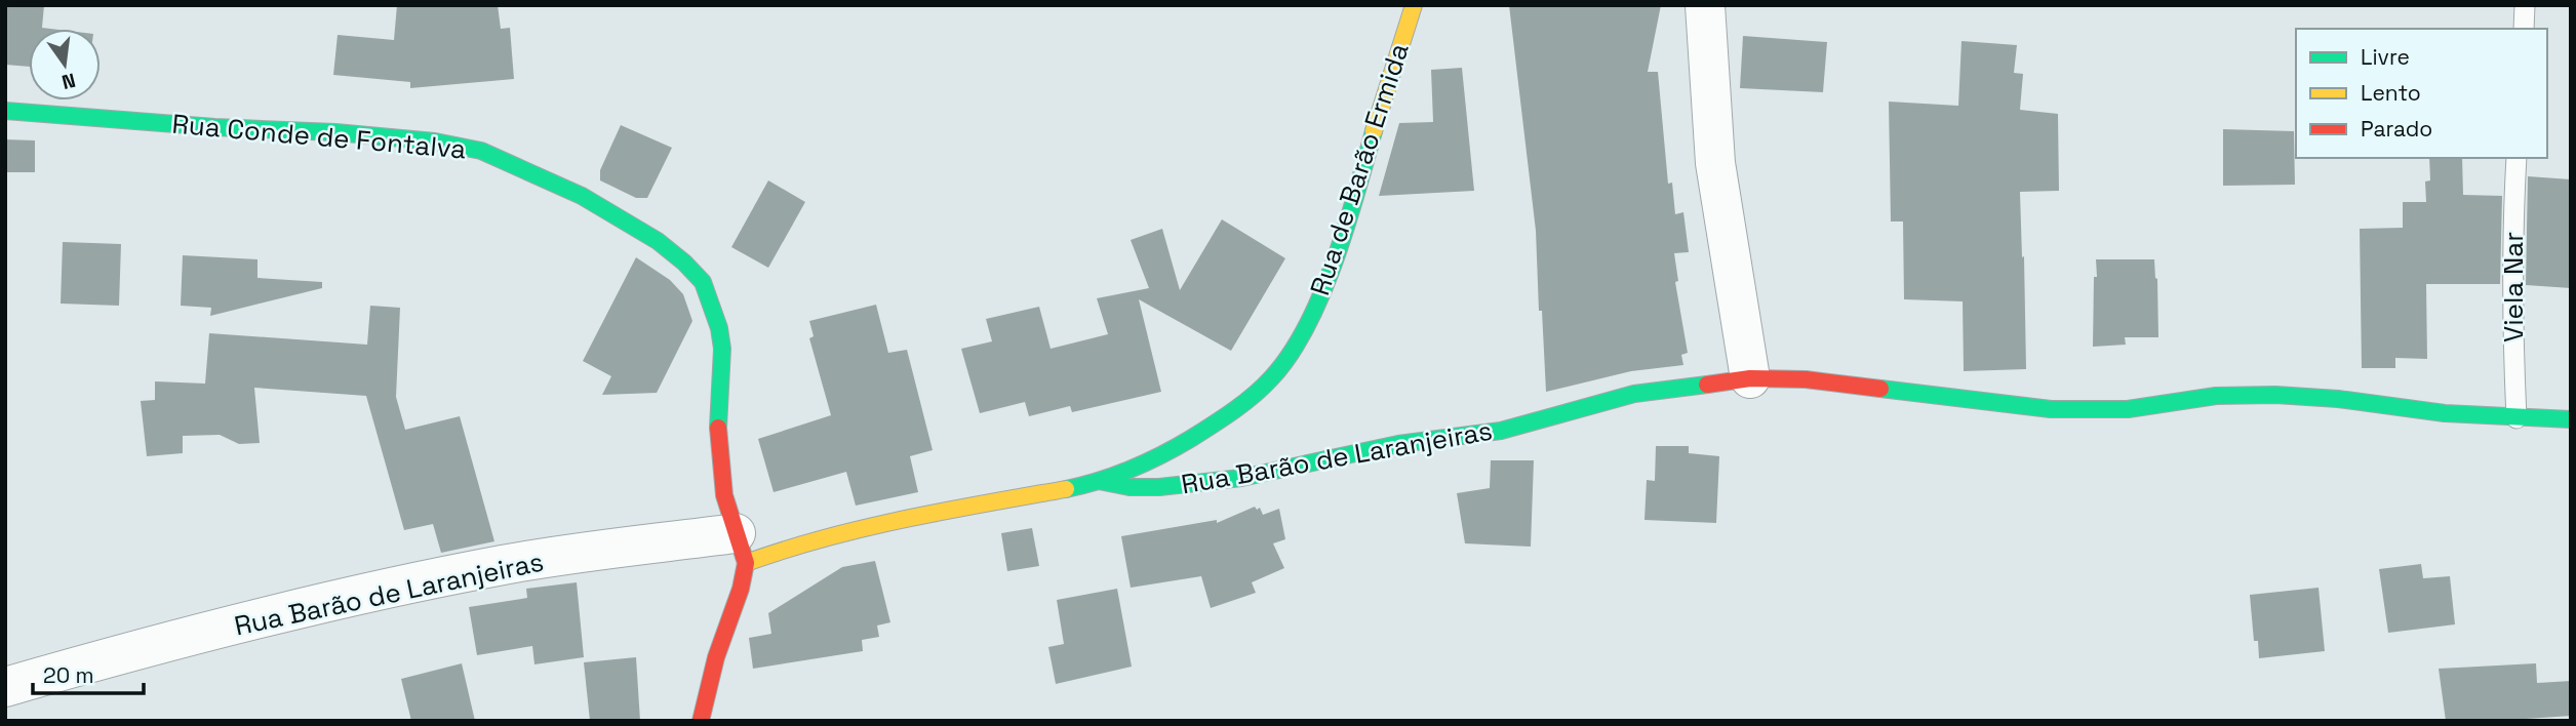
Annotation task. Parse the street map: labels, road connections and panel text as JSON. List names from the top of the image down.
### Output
{
  "streets": {
    "street": ["Rua Conde de Fontalva", "Rua de Barão Ermida", "Rua Barão de Laranjeiras"],
    "lane": ["Viela Nar"]
  },
  "crossings": [
    ["Rua Conde de Fontalva", "Rua Barão de Laranjeiras"],
    ["Rua de Barão Ermida", "Rua Barão de Laranjeiras"],
    ["Viela Nar", "Rua Barão de Laranjeiras"]
  ],
  "legend": ["Livre", "Lento", "Parado"],
  "scale_bar": "20 m",
  "north": "bottom"
}
